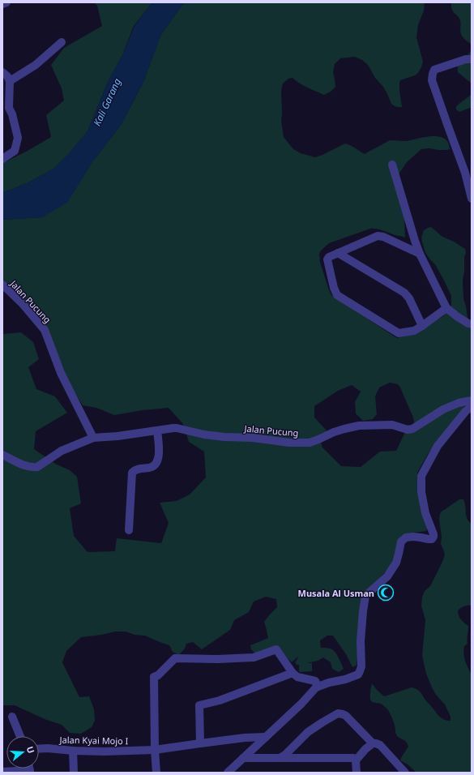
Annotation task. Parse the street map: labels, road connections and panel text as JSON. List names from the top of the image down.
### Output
{
  "streets": {
    "street": ["Jalan Pucung", "Jalan Kyai Mojo I"]
  },
  "water": ["Kali Garang"],
  "places": {
    "mosque": ["Musala Al Usman"]
  },
  "north": "right"
}
